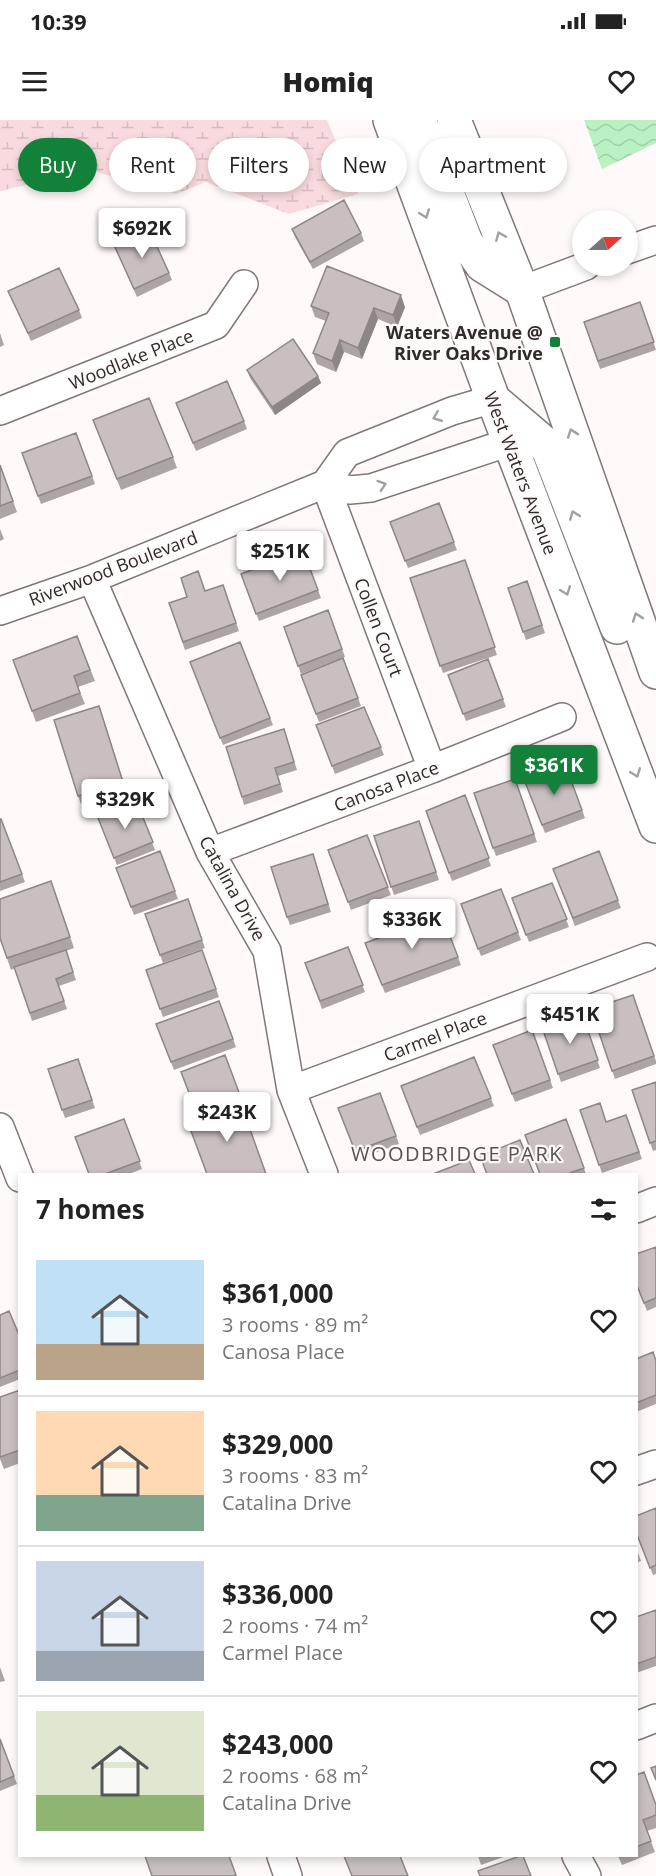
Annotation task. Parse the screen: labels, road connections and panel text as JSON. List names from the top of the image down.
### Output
{
  "streets": {
    "main road": ["West Waters Avenue"],
    "street": [
      "Woodlake Place",
      "Riverwood Boulevard",
      "Collen Court",
      "Canosa Place",
      "Catalina Drive",
      "Carmel Place"
    ]
  },
  "crossings": [
    ["Riverwood Boulevard", "Collen Court"],
    ["Riverwood Boulevard", "Catalina Drive"],
    ["Collen Court", "Canosa Place"],
    ["Canosa Place", "Catalina Drive"],
    ["Catalina Drive", "Carmel Place"]
  ],
  "districts": ["WOODBRIDGE PARK"],
  "places": {
    "transit": ["Waters Avenue @ River Oaks Drive"]
  },
  "north": "right",
  "page": {
    "status": "10:39",
    "header": "Homiq",
    "chip": [
      "Buy",
      "Rent",
      "Filters",
      "New",
      "Apartment"
    ],
    "price": [
      "$692K",
      "$251K",
      "$361K",
      "$329K",
      "$336K",
      "$451K",
      "$243K"
    ],
    "heading": "7 homes",
    "list": [
      {
        "name": "$361,000",
        "note": "3 rooms · 89 m² · Canosa Place"
      },
      {
        "name": "$329,000",
        "note": "3 rooms · 83 m² · Catalina Drive"
      },
      {
        "name": "$336,000",
        "note": "2 rooms · 74 m² · Carmel Place"
      },
      {
        "name": "$243,000",
        "note": "2 rooms · 68 m² · Catalina Drive"
      }
    ]
  }
}
